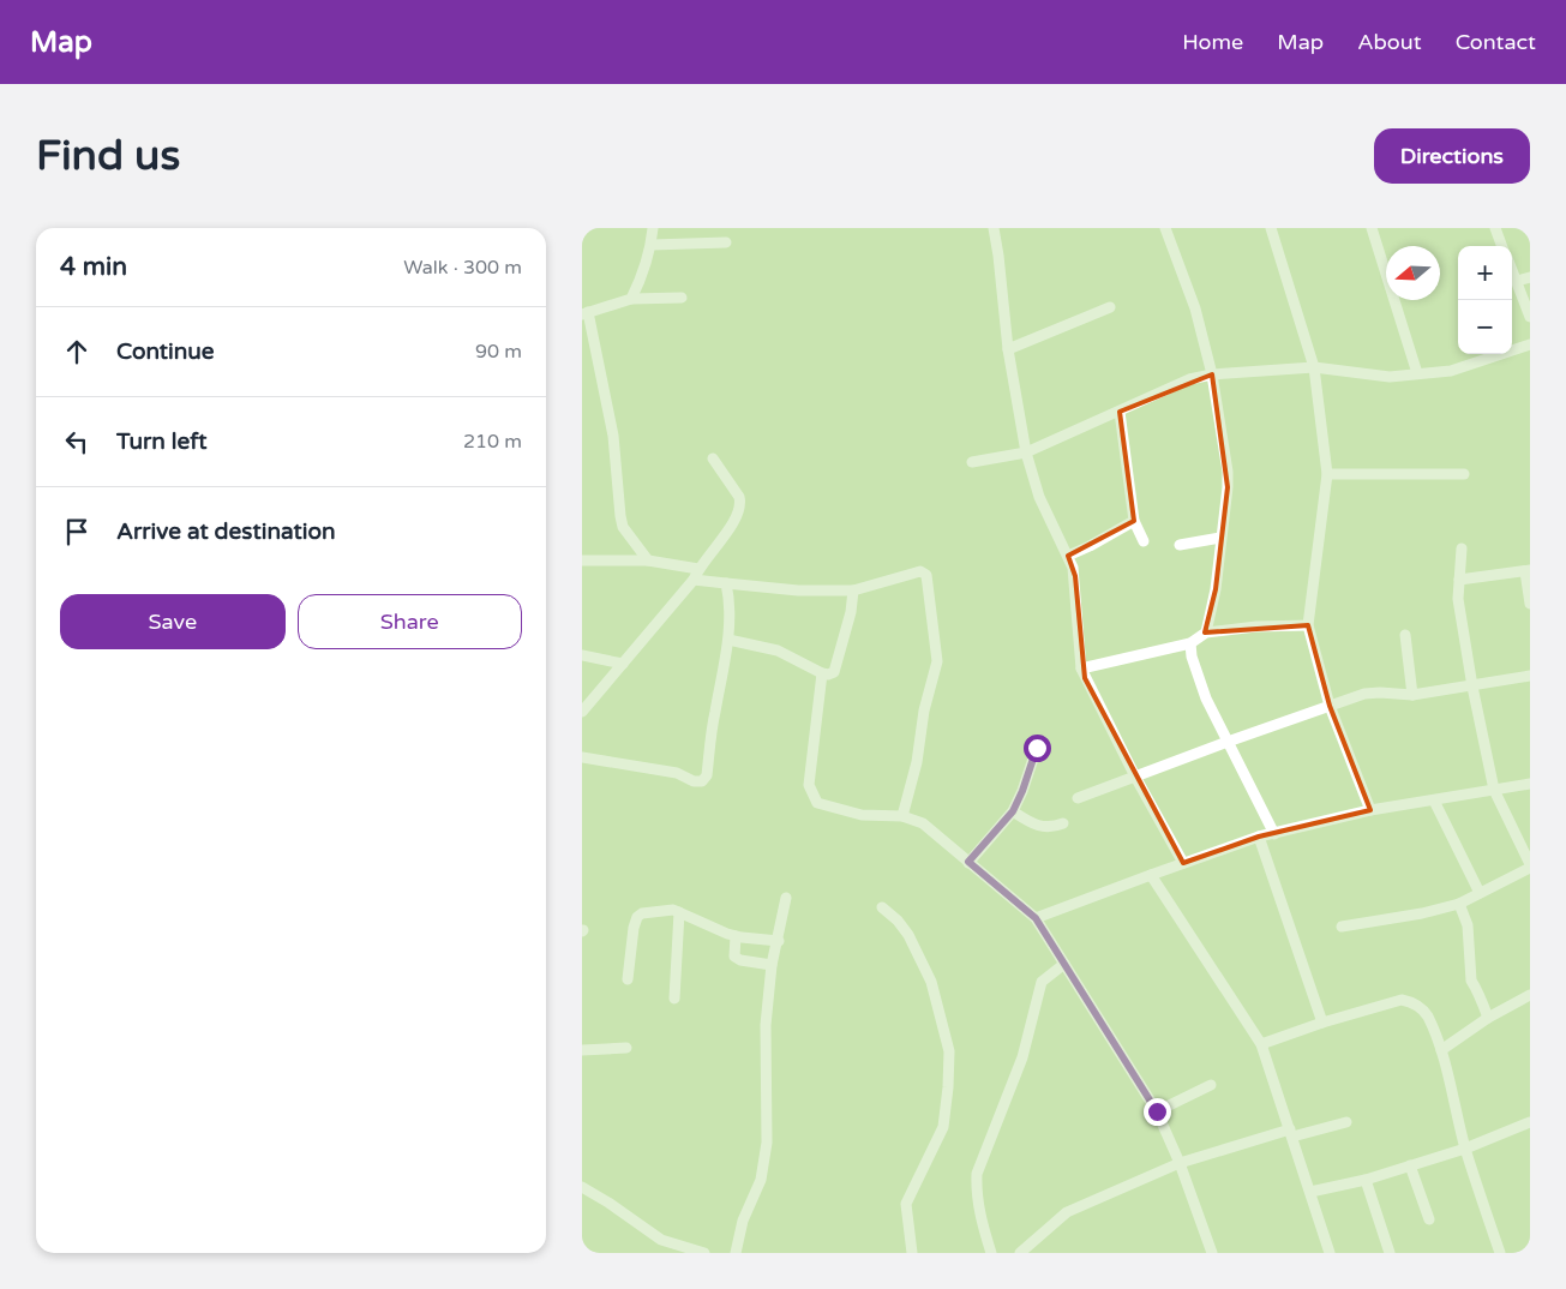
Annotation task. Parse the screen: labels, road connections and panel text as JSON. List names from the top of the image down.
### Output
{
  "north": "left",
  "page": {
    "header": "Map",
    "nav": [
      "Home",
      "Map",
      "About",
      "Contact"
    ],
    "buttons": [
      "Directions",
      ["Save", "Share"]
    ],
    "title": "Find us",
    "heading": ["4 min", "Walk · 300 m"],
    "map_buttons": ["+", "−"],
    "list": [
      ["Continue", "90 m"],
      ["Turn left", "210 m"],
      "Arrive at destination"
    ]
  }
}
